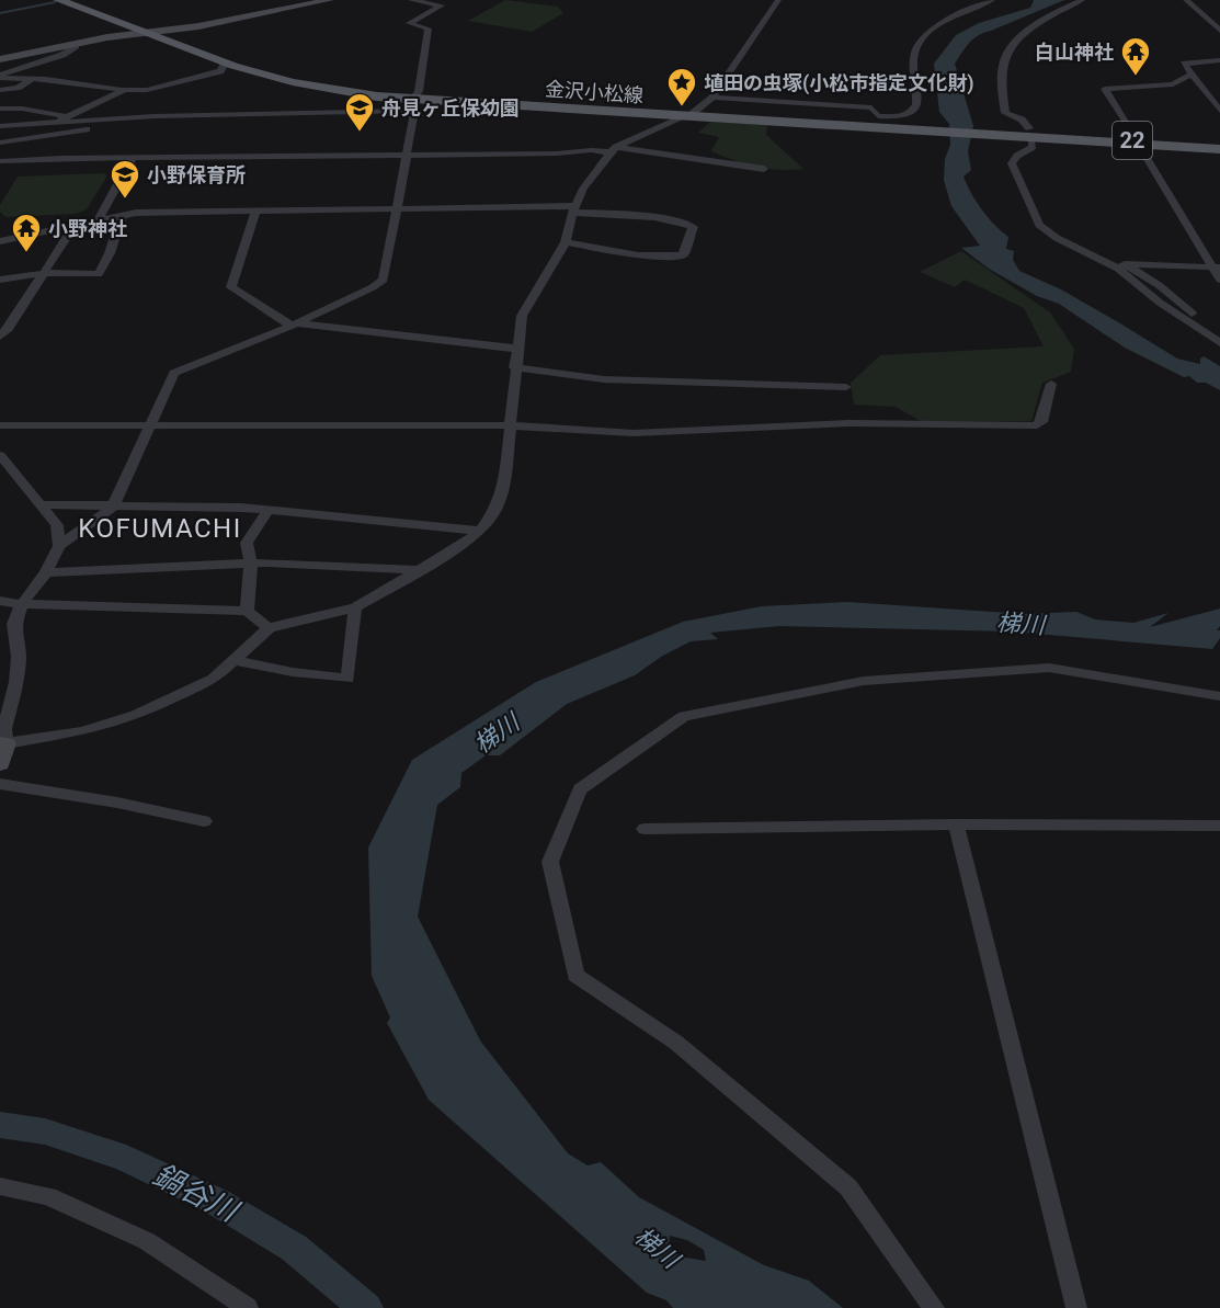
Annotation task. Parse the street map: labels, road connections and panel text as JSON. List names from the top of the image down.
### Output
{
  "streets": {
    "main road": ["金沢小松線", "22"]
  },
  "districts": ["KOFUMACHI"],
  "water": ["梯川", "鍋谷川"],
  "places": {
    "temple": ["白山神社", "小野神社"],
    "place": ["埴田の虫塚(小松市指定文化財)"],
    "school or university": ["舟見ヶ丘保幼園", "小野保育所"]
  }
}
